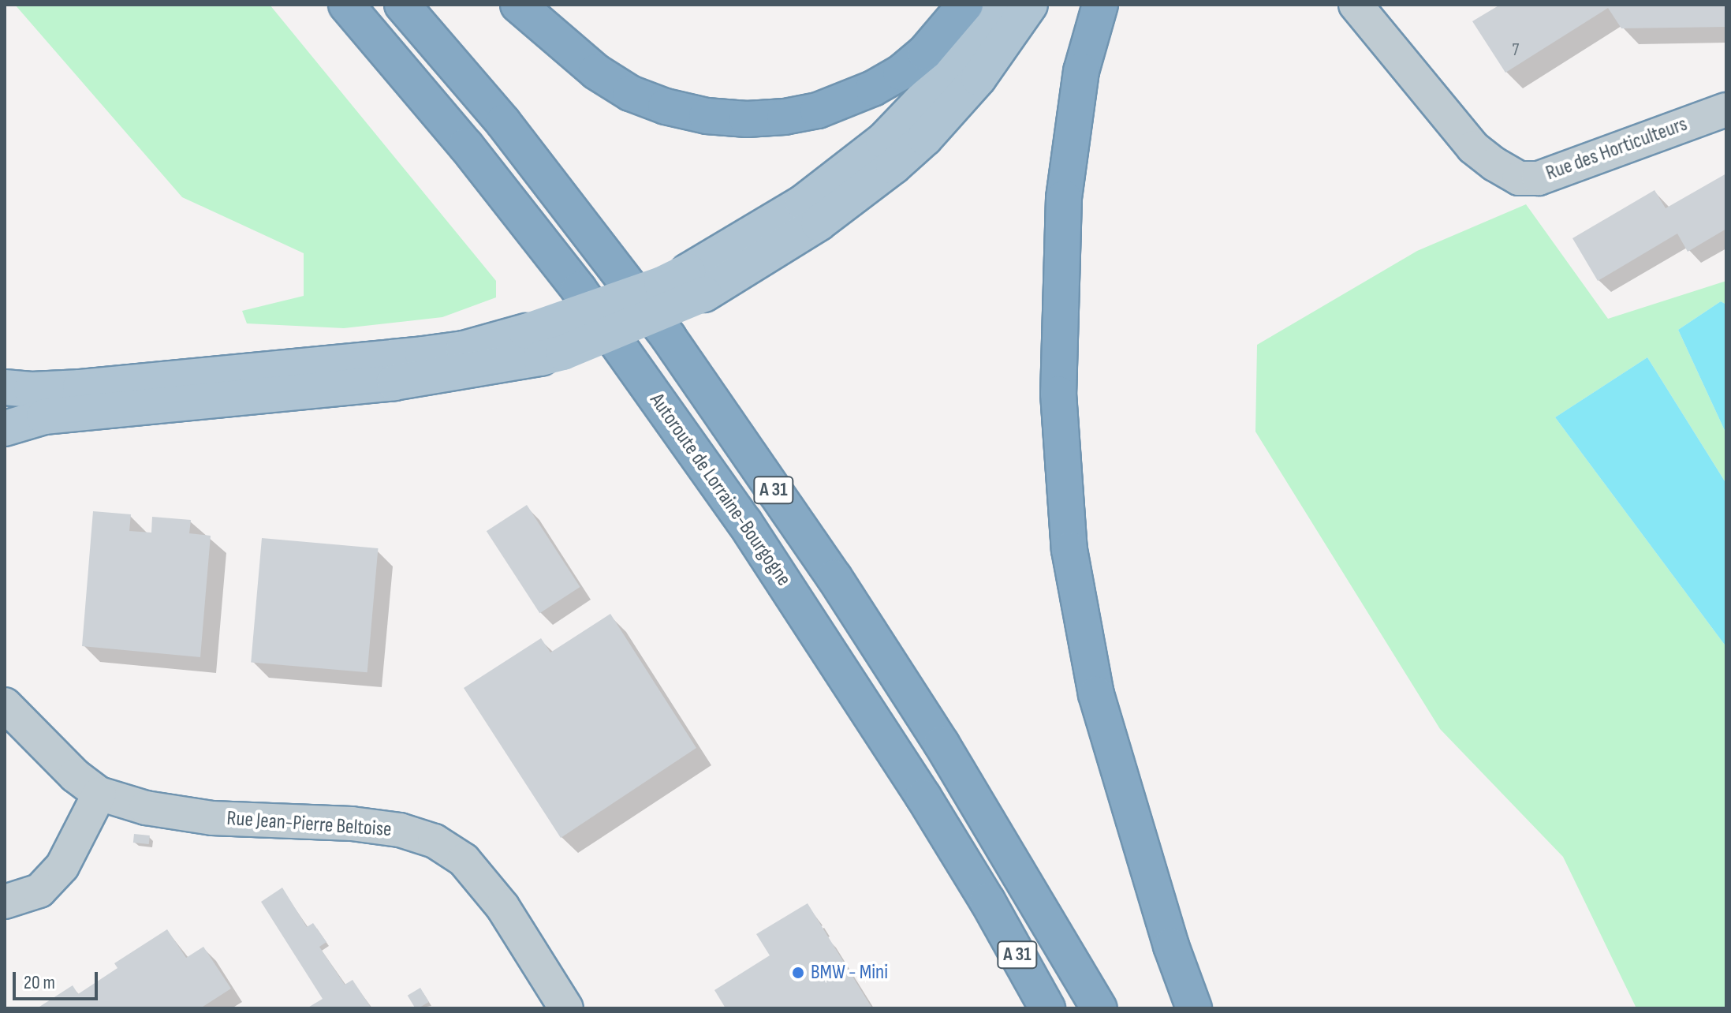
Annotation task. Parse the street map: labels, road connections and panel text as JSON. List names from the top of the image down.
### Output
{
  "streets": {
    "highway": ["Autoroute de Lorraine-Bourgogne", "A 31"],
    "street": ["Rue des Horticulteurs", "Rue Jean-Pierre Beltoise"]
  },
  "places": ["BMW - Mini"],
  "house_numbers": ["7"],
  "scale_bar": "20 m"
}
